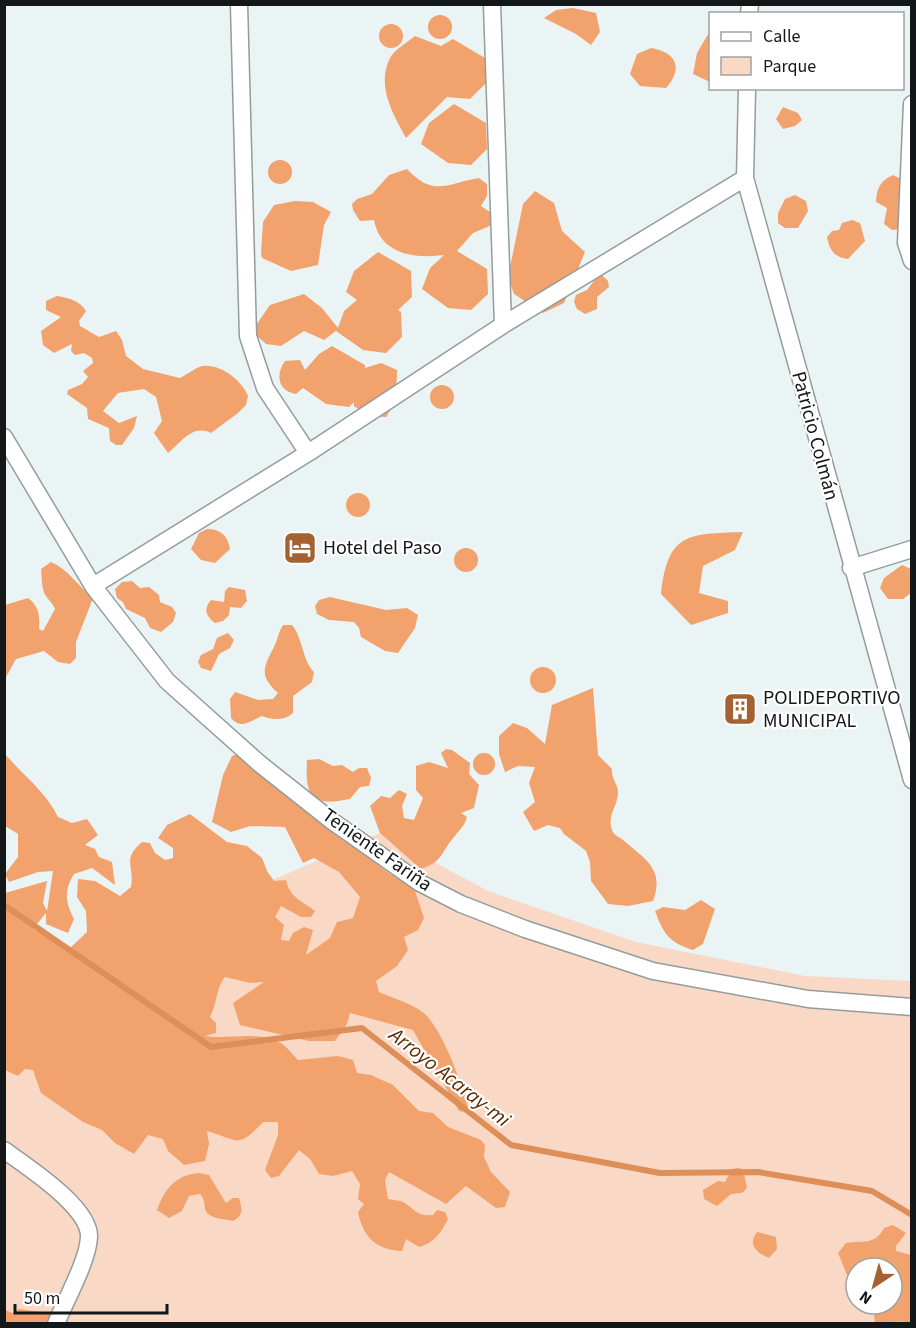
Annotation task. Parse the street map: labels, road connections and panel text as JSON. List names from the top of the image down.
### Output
{
  "streets": {
    "street": ["Patricio Colmán", "Teniente Fariña"]
  },
  "water": ["Arroyo Acaray-mi"],
  "places": {
    "hotel": ["Hotel del Paso"],
    "building": ["POLIDEPORTIVO MUNICIPAL"]
  },
  "legend": ["Calle", "Parque"],
  "scale_bar": "50 m",
  "north": "bottom left"
}
